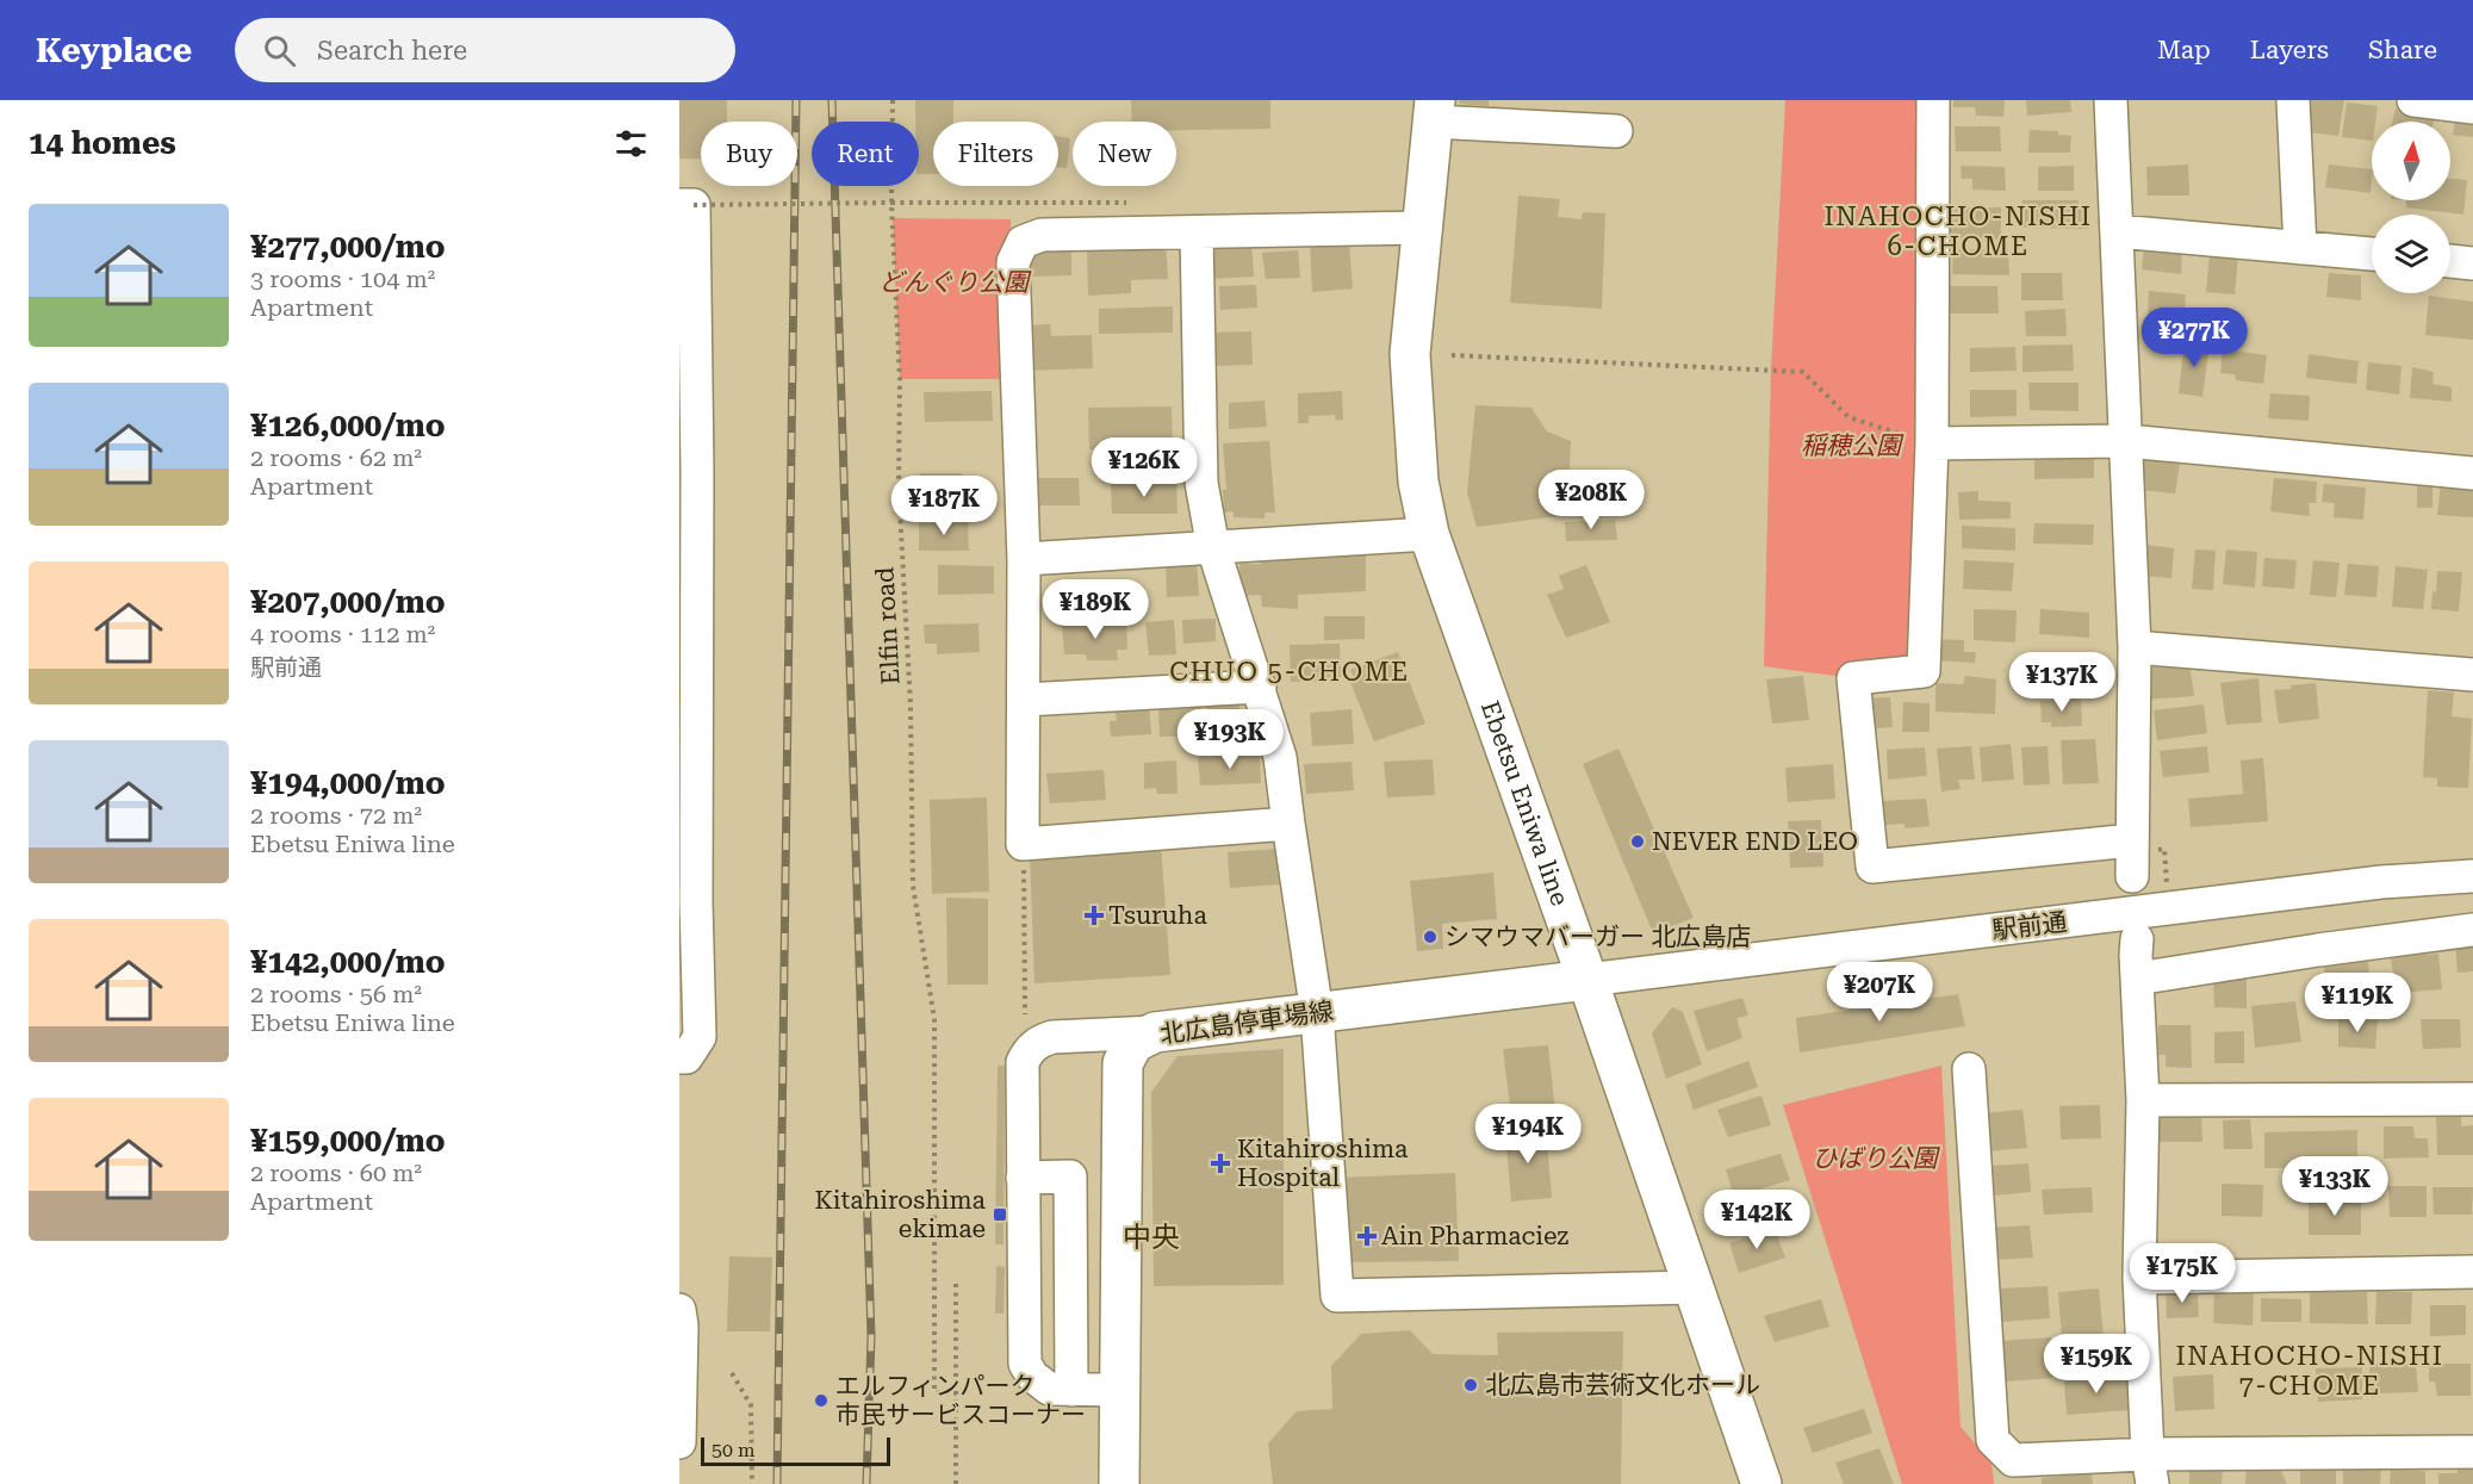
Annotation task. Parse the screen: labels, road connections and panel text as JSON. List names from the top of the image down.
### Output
{
  "streets": {
    "main road": ["Ebetsu Eniwa line", "北広島停車場線"],
    "street": ["駅前通"],
    "path": ["Elfin road"]
  },
  "crossings": [
    ["Ebetsu Eniwa line", "駅前通"],
    ["Ebetsu Eniwa line", "北広島停車場線"],
    ["駅前通", "北広島停車場線"]
  ],
  "districts": [
    "INAHOCHO-NISHI 6-CHOME",
    "CHUO 5-CHOME",
    "中央",
    "INAHOCHO-NISHI 7-CHOME"
  ],
  "parks": ["どんぐり公園", "稲穂公園", "ひばり公園"],
  "places": {
    "other": [
      "NEVER END LEO",
      "シマウマバーガー 北広島店",
      "北広島市芸術文化ホール",
      "エルフィンパーク 市民サービスコーナー"
    ],
    "health": ["Tsuruha", "Kitahiroshima Hospital", "Ain Pharmaciez"],
    "transit": ["Kitahiroshima ekimae"]
  },
  "scale_bar": "50 m",
  "north": "top",
  "page": {
    "header": "Keyplace",
    "search": "Search here",
    "nav": ["Map", "Layers", "Share"],
    "heading": "14 homes",
    "chip": [
      "Buy",
      "Rent",
      "Filters",
      "New"
    ],
    "list": [
      {
        "name": "¥277,000/mo",
        "note": "3 rooms · 104 m² · Apartment"
      },
      {
        "name": "¥126,000/mo",
        "note": "2 rooms · 62 m² · Apartment"
      },
      {
        "name": "¥207,000/mo",
        "note": "4 rooms · 112 m² · 駅前通"
      },
      {
        "name": "¥194,000/mo",
        "note": "2 rooms · 72 m² · Ebetsu Eniwa line"
      },
      {
        "name": "¥142,000/mo",
        "note": "2 rooms · 56 m² · Ebetsu Eniwa line"
      },
      {
        "name": "¥159,000/mo",
        "note": "2 rooms · 60 m² · Apartment"
      }
    ],
    "price": [
      "¥277K",
      "¥126K",
      "¥208K",
      "¥187K",
      "¥189K",
      "¥137K",
      "¥193K",
      "¥207K",
      "¥119K",
      "¥194K",
      "¥133K",
      "¥142K",
      "¥175K",
      "¥159K"
    ],
    "scale": "50 m"
  }
}
